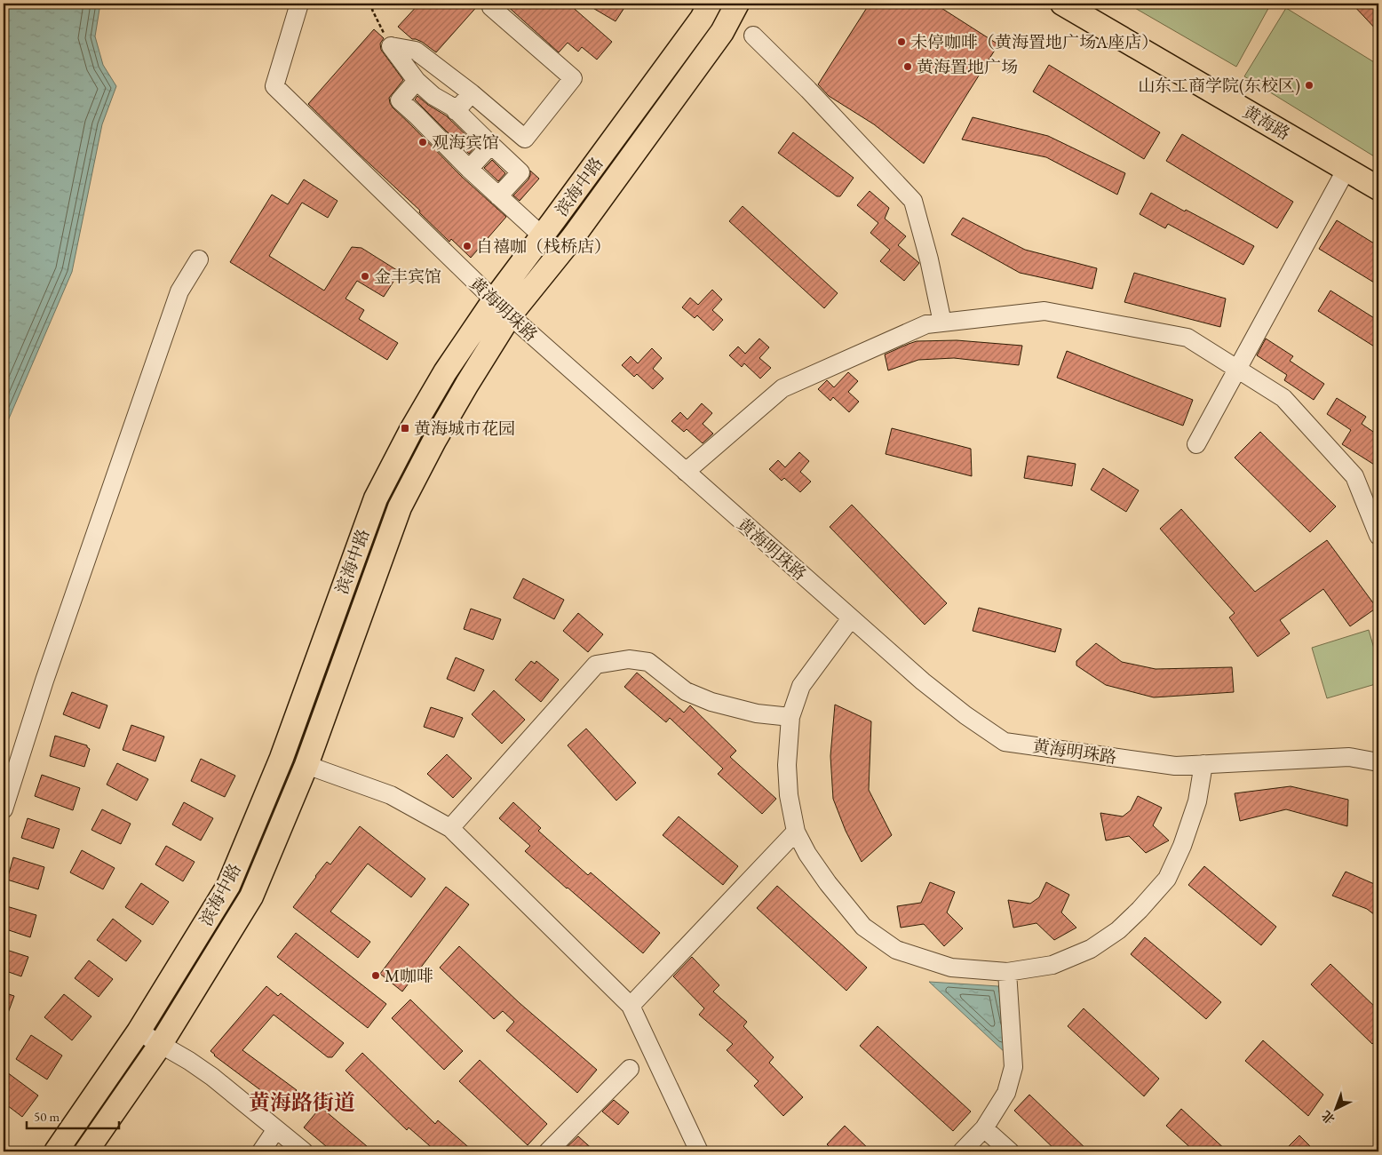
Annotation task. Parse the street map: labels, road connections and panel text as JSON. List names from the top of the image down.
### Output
{
  "streets": {
    "main road": ["黄海路", "滨海中路"],
    "street": ["黄海明珠路"]
  },
  "crossings": [
    ["滨海中路", "黄海明珠路"]
  ],
  "districts": ["黄海路街道"],
  "places": {
    "other": [
      "未停咖啡（黄海置地广场A座店）",
      "黄海置地广场",
      "山东工商学院(东校区)",
      "观海宾馆",
      "自禧咖（栈桥店）",
      "金丰宾馆",
      "M咖啡"
    ],
    "transit": ["黄海城市花园"]
  },
  "scale_bar": "50 m",
  "north": "bottom left"
}
